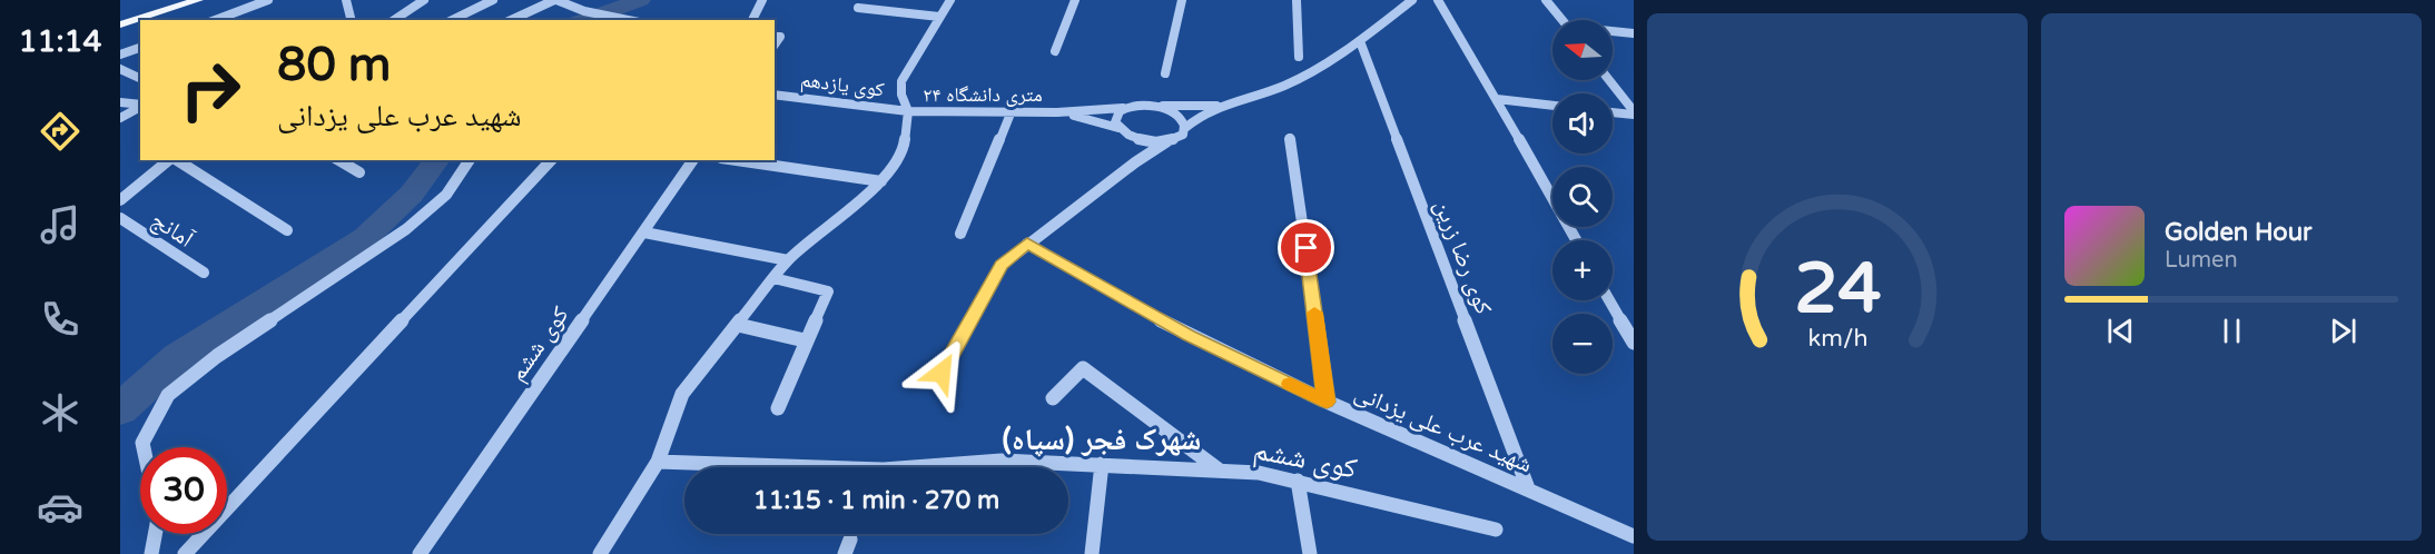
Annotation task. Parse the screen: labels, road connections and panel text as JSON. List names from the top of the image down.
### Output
{
  "streets": {
    "street": [
      "کوی یازدهم",
      "۲۴ متری دانشگاه",
      "آمانج",
      "کوی رضا زرین",
      "کوی ششم",
      "شهید عرب علی یزدانی"
    ]
  },
  "crossings": [
    ["کوی یازدهم", "۲۴ متری دانشگاه"],
    ["کوی رضا زرین", "شهید عرب علی یزدانی"]
  ],
  "districts": ["شهرک فجر (سپاه)"],
  "north": "left",
  "page": {
    "tabs": "11:14",
    "map_buttons": ["+", "−"],
    "turn": ["80 m", "شهید عرب علی یزدانی"],
    "song": ["Golden Hour", "Lumen"],
    "limit": "30",
    "trip": "11:15 · 1 min · 270 m",
    "gauge": ["24", "km/h"]
  }
}
